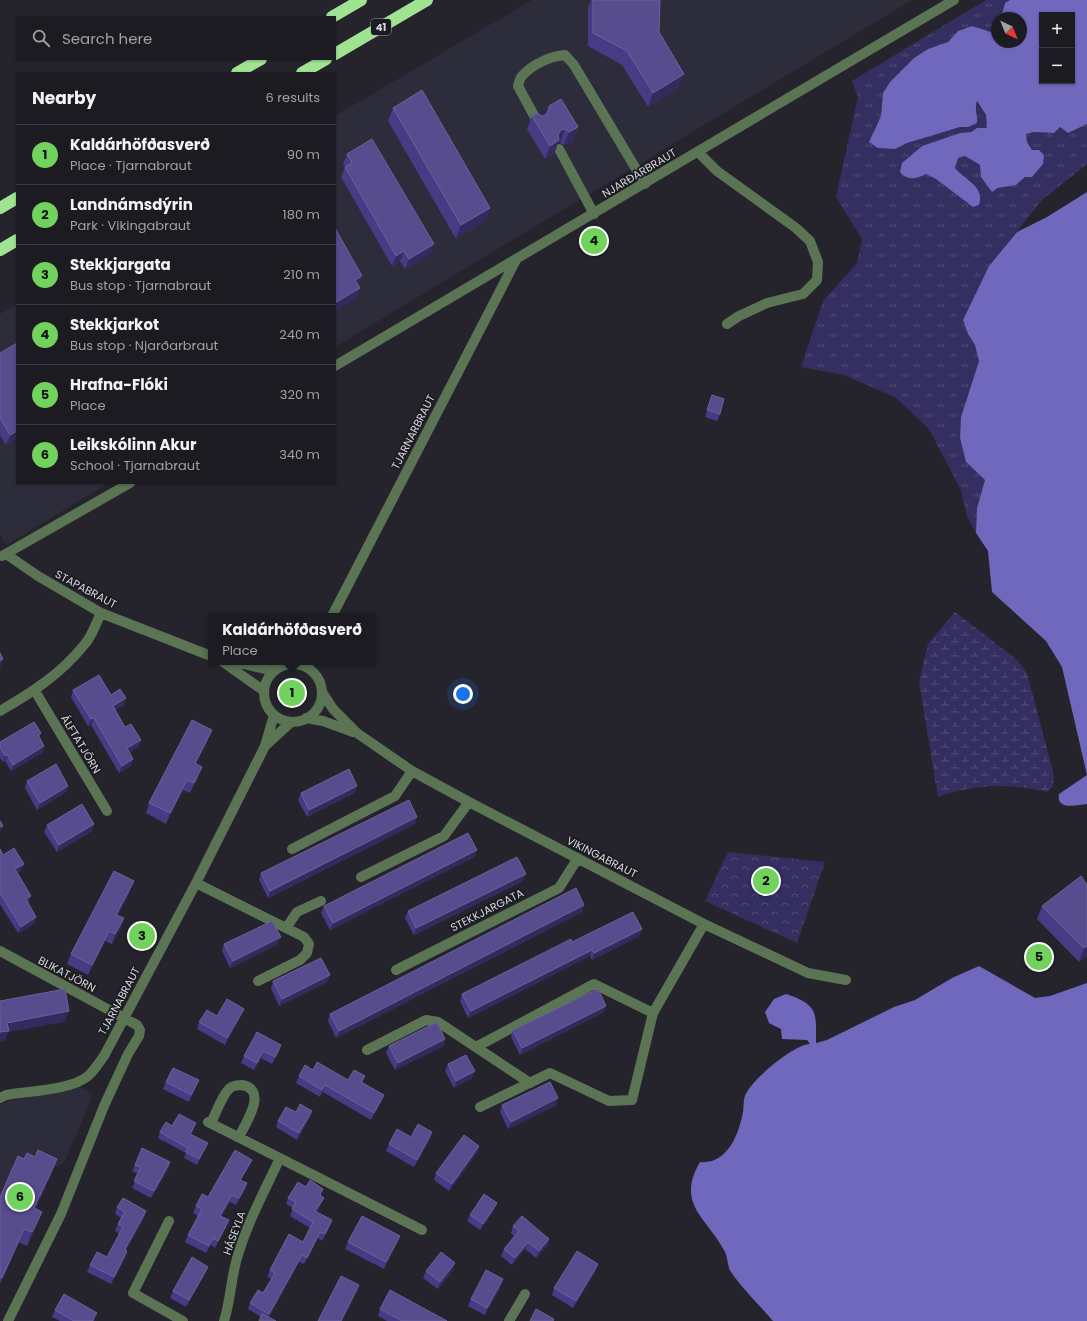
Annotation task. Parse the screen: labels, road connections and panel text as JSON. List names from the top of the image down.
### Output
{
  "streets": {
    "highway": ["41"],
    "street": [
      "NJARÐARBRAUT",
      "TJARNARBRAUT",
      "STAPABRAUT",
      "ÁLFTATJÖRN",
      "VIKINGABRAUT",
      "STEKKJARGATA",
      "BLIKATJÖRN",
      "TJARNABRAUT",
      "HÁSEYLA"
    ]
  },
  "crossings": [
    ["NJARÐARBRAUT", "TJARNARBRAUT"],
    ["VIKINGABRAUT", "STEKKJARGATA"],
    ["BLIKATJÖRN", "TJARNABRAUT"]
  ],
  "north": "bottom right",
  "page": {
    "map_buttons": ["+", "−"],
    "search": "Search here",
    "heading": ["Nearby", "6 results"],
    "list": [
      {
        "mark": "1",
        "name": "Kaldárhöfðasverð",
        "note": "Place · Tjarnabraut",
        "value": "90 m"
      },
      {
        "mark": "2",
        "name": "Landnámsdýrin",
        "note": "Park · Vikingabraut",
        "value": "180 m"
      },
      {
        "mark": "3",
        "name": "Stekkjargata",
        "note": "Bus stop · Tjarnabraut",
        "value": "210 m"
      },
      {
        "mark": "4",
        "name": "Stekkjarkot",
        "note": "Bus stop · Njarðarbraut",
        "value": "240 m"
      },
      {
        "mark": "5",
        "name": "Hrafna-Flóki",
        "note": "Place",
        "value": "320 m"
      },
      {
        "mark": "6",
        "name": "Leikskólinn Akur",
        "note": "School · Tjarnabraut",
        "value": "340 m"
      }
    ],
    "pins": [
      "4",
      "1",
      "2",
      "3",
      "5",
      "6"
    ],
    "popup": ["Kaldárhöfðasverð", "Place"]
  }
}
